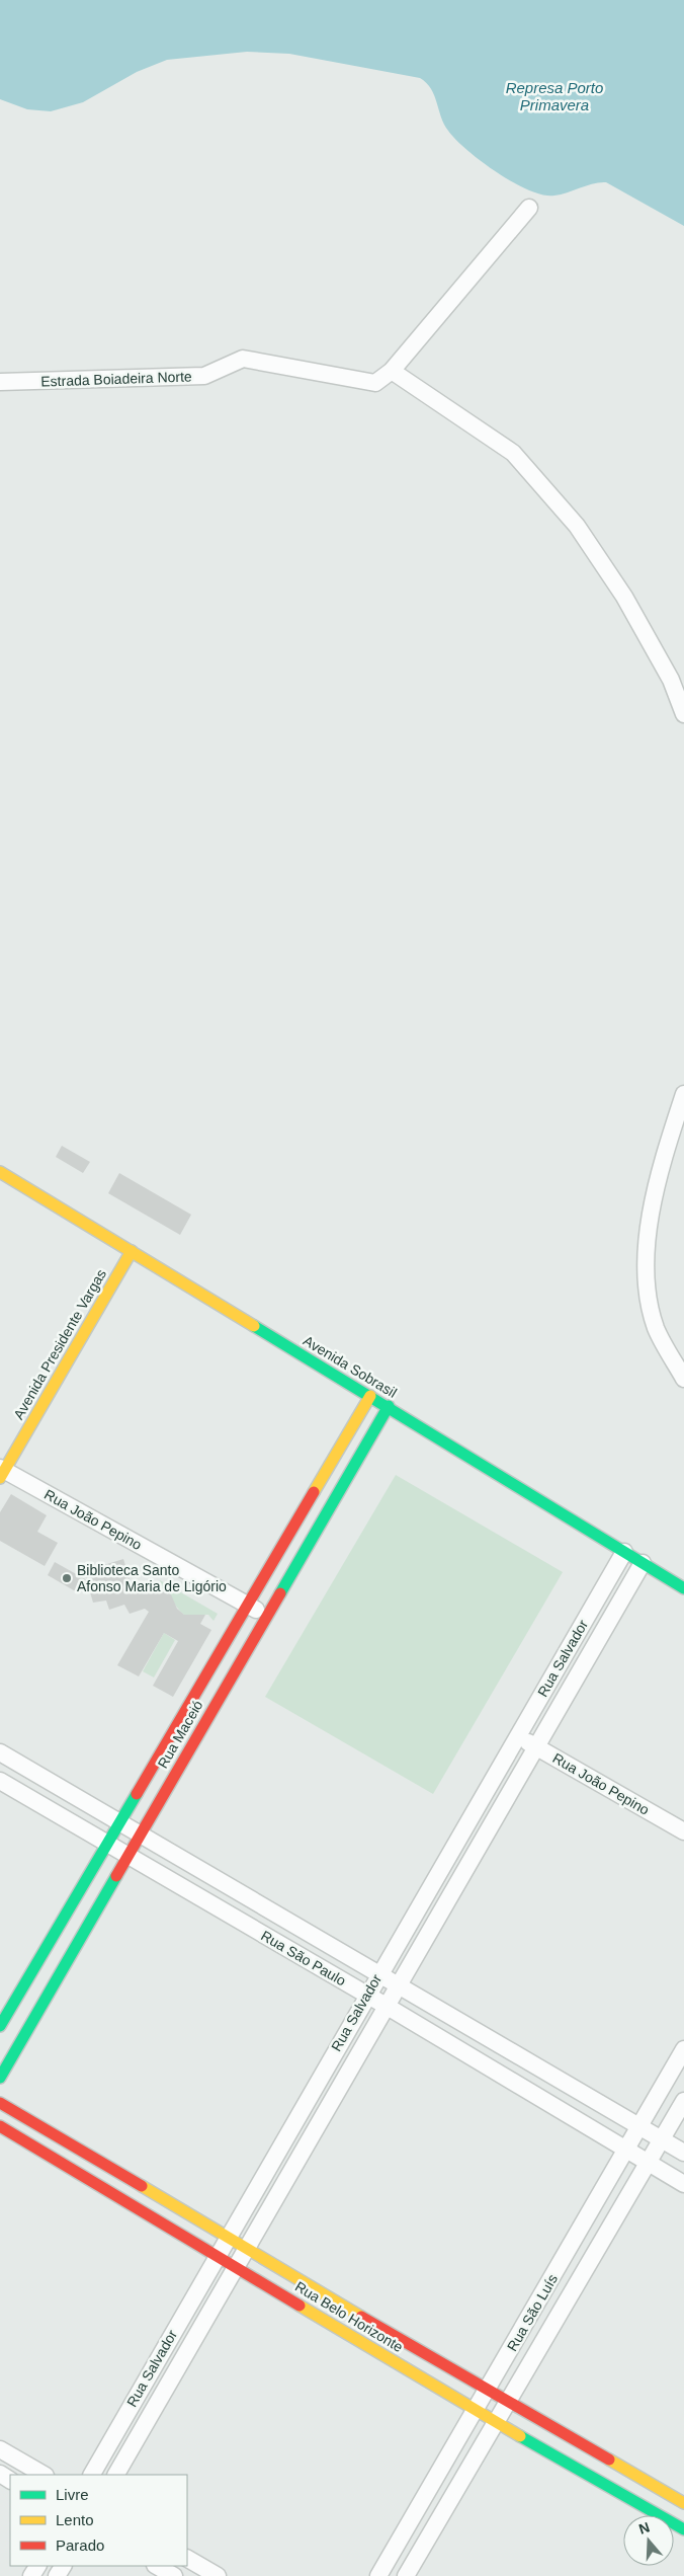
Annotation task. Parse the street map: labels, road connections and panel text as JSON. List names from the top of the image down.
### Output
{
  "streets": {
    "street": [
      "Estrada Boiadeira Norte",
      "Avenida Presidente Vargas",
      "Avenida Sobrasil",
      "Rua João Pepino",
      "Rua Salvador",
      "Rua Maceió",
      "Rua São Paulo",
      "Rua São Luís",
      "Rua Belo Horizonte"
    ]
  },
  "crossings": [
    ["Avenida Presidente Vargas", "Avenida Sobrasil"],
    ["Avenida Presidente Vargas", "Rua João Pepino"],
    ["Avenida Sobrasil", "Rua Salvador"],
    ["Avenida Sobrasil", "Rua Maceió"],
    ["Rua João Pepino", "Rua Salvador"],
    ["Rua João Pepino", "Rua Maceió"],
    ["Rua Salvador", "Rua São Paulo"],
    ["Rua Salvador", "Rua Belo Horizonte"],
    ["Rua Maceió", "Rua São Paulo"],
    ["Rua São Paulo", "Rua São Luís"],
    ["Rua São Luís", "Rua Belo Horizonte"]
  ],
  "water": ["Represa Porto Primavera"],
  "places": ["Biblioteca Santo Afonso Maria de Ligório"],
  "legend": ["Livre", "Lento", "Parado"],
  "north": "top"
}
